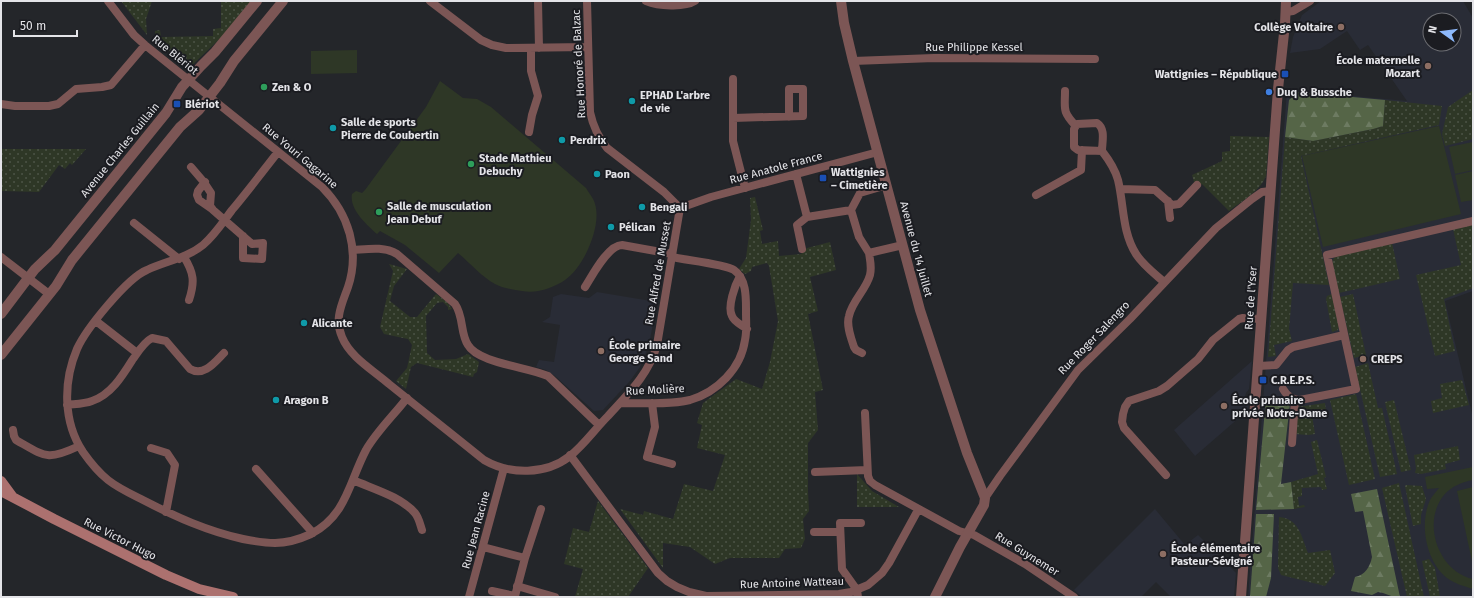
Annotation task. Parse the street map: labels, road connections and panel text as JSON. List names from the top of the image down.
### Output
{
  "streets": {
    "main road": ["Rue Victor Hugo"],
    "street": [
      "Rue Philippe Kessel",
      "Rue Blériot",
      "Rue Honoré de Balzac",
      "Avenue Charles Guillain",
      "Rue Youri Gagarine",
      "Rue Anatole France",
      "Avenue du 14 Juillet",
      "Rue Alfred de Musset",
      "Rue de l'Yser",
      "Rue Roger Salengro",
      "Rue Molière",
      "Rue Jean Racine",
      "Rue Guynemer",
      "Rue Antoine Watteau"
    ]
  },
  "crossings": [
    ["Rue Philippe Kessel", "Avenue du 14 Juillet"],
    ["Rue Blériot", "Avenue Charles Guillain"],
    ["Rue Blériot", "Rue Youri Gagarine"],
    ["Rue Honoré de Balzac", "Rue Anatole France"],
    ["Rue Honoré de Balzac", "Rue Alfred de Musset"],
    ["Rue Youri Gagarine", "Rue Alfred de Musset"],
    ["Rue Anatole France", "Avenue du 14 Juillet"],
    ["Rue Anatole France", "Rue Alfred de Musset"],
    ["Avenue du 14 Juillet", "Rue Roger Salengro"],
    ["Rue Alfred de Musset", "Rue Molière"],
    ["Rue Alfred de Musset", "Rue Jean Racine"],
    ["Rue Alfred de Musset", "Rue Antoine Watteau"],
    ["Rue de l'Yser", "Rue Roger Salengro"],
    ["Rue Roger Salengro", "Rue Guynemer"],
    ["Rue Guynemer", "Rue Antoine Watteau"]
  ],
  "places": {
    "other": [
      "Collège Voltaire",
      "École maternelle Mozart",
      "Zen & O",
      "Duq & Bussche",
      "EPHAD L'arbre de vie",
      "Salle de sports Pierre de Coubertin",
      "Perdrix",
      "Stade Mathieu Debuchy",
      "Paon",
      "Bengali",
      "Salle de musculation Jean Debuf",
      "Pélican",
      "Alicante",
      "École primaire George Sand",
      "CREPS",
      "Aragon B",
      "École primaire privée Notre-Dame",
      "École élémentaire Pasteur-Sévigné"
    ],
    "transit": [
      "Wattignies – République",
      "Blériot",
      "Wattignies – Cimetière",
      "C.R.E.P.S."
    ]
  },
  "scale_bar": "50 m",
  "north": "left"
}
